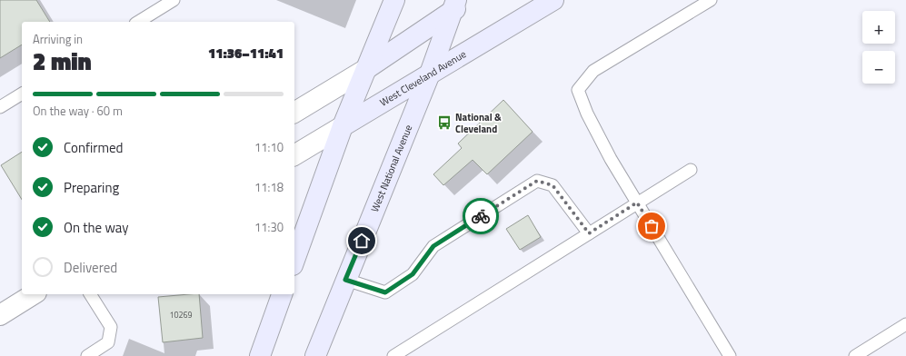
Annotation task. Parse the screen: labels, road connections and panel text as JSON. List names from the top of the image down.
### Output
{
  "streets": {
    "main road": ["West Cleveland Avenue", "West National Avenue"]
  },
  "crossings": [
    ["West Cleveland Avenue", "West National Avenue"]
  ],
  "places": {
    "bus stop": ["National & Cleveland"]
  },
  "house_numbers": ["10269"],
  "page": {
    "map_buttons": ["+", "−"],
    "heading": ["2 min", "Arriving in", "11:36–11:41"],
    "bar": "On the way · 60 m",
    "list": [
      ["Confirmed", "11:10"],
      ["Preparing", "11:18"],
      ["On the way", "11:30"],
      "Delivered"
    ]
  }
}
